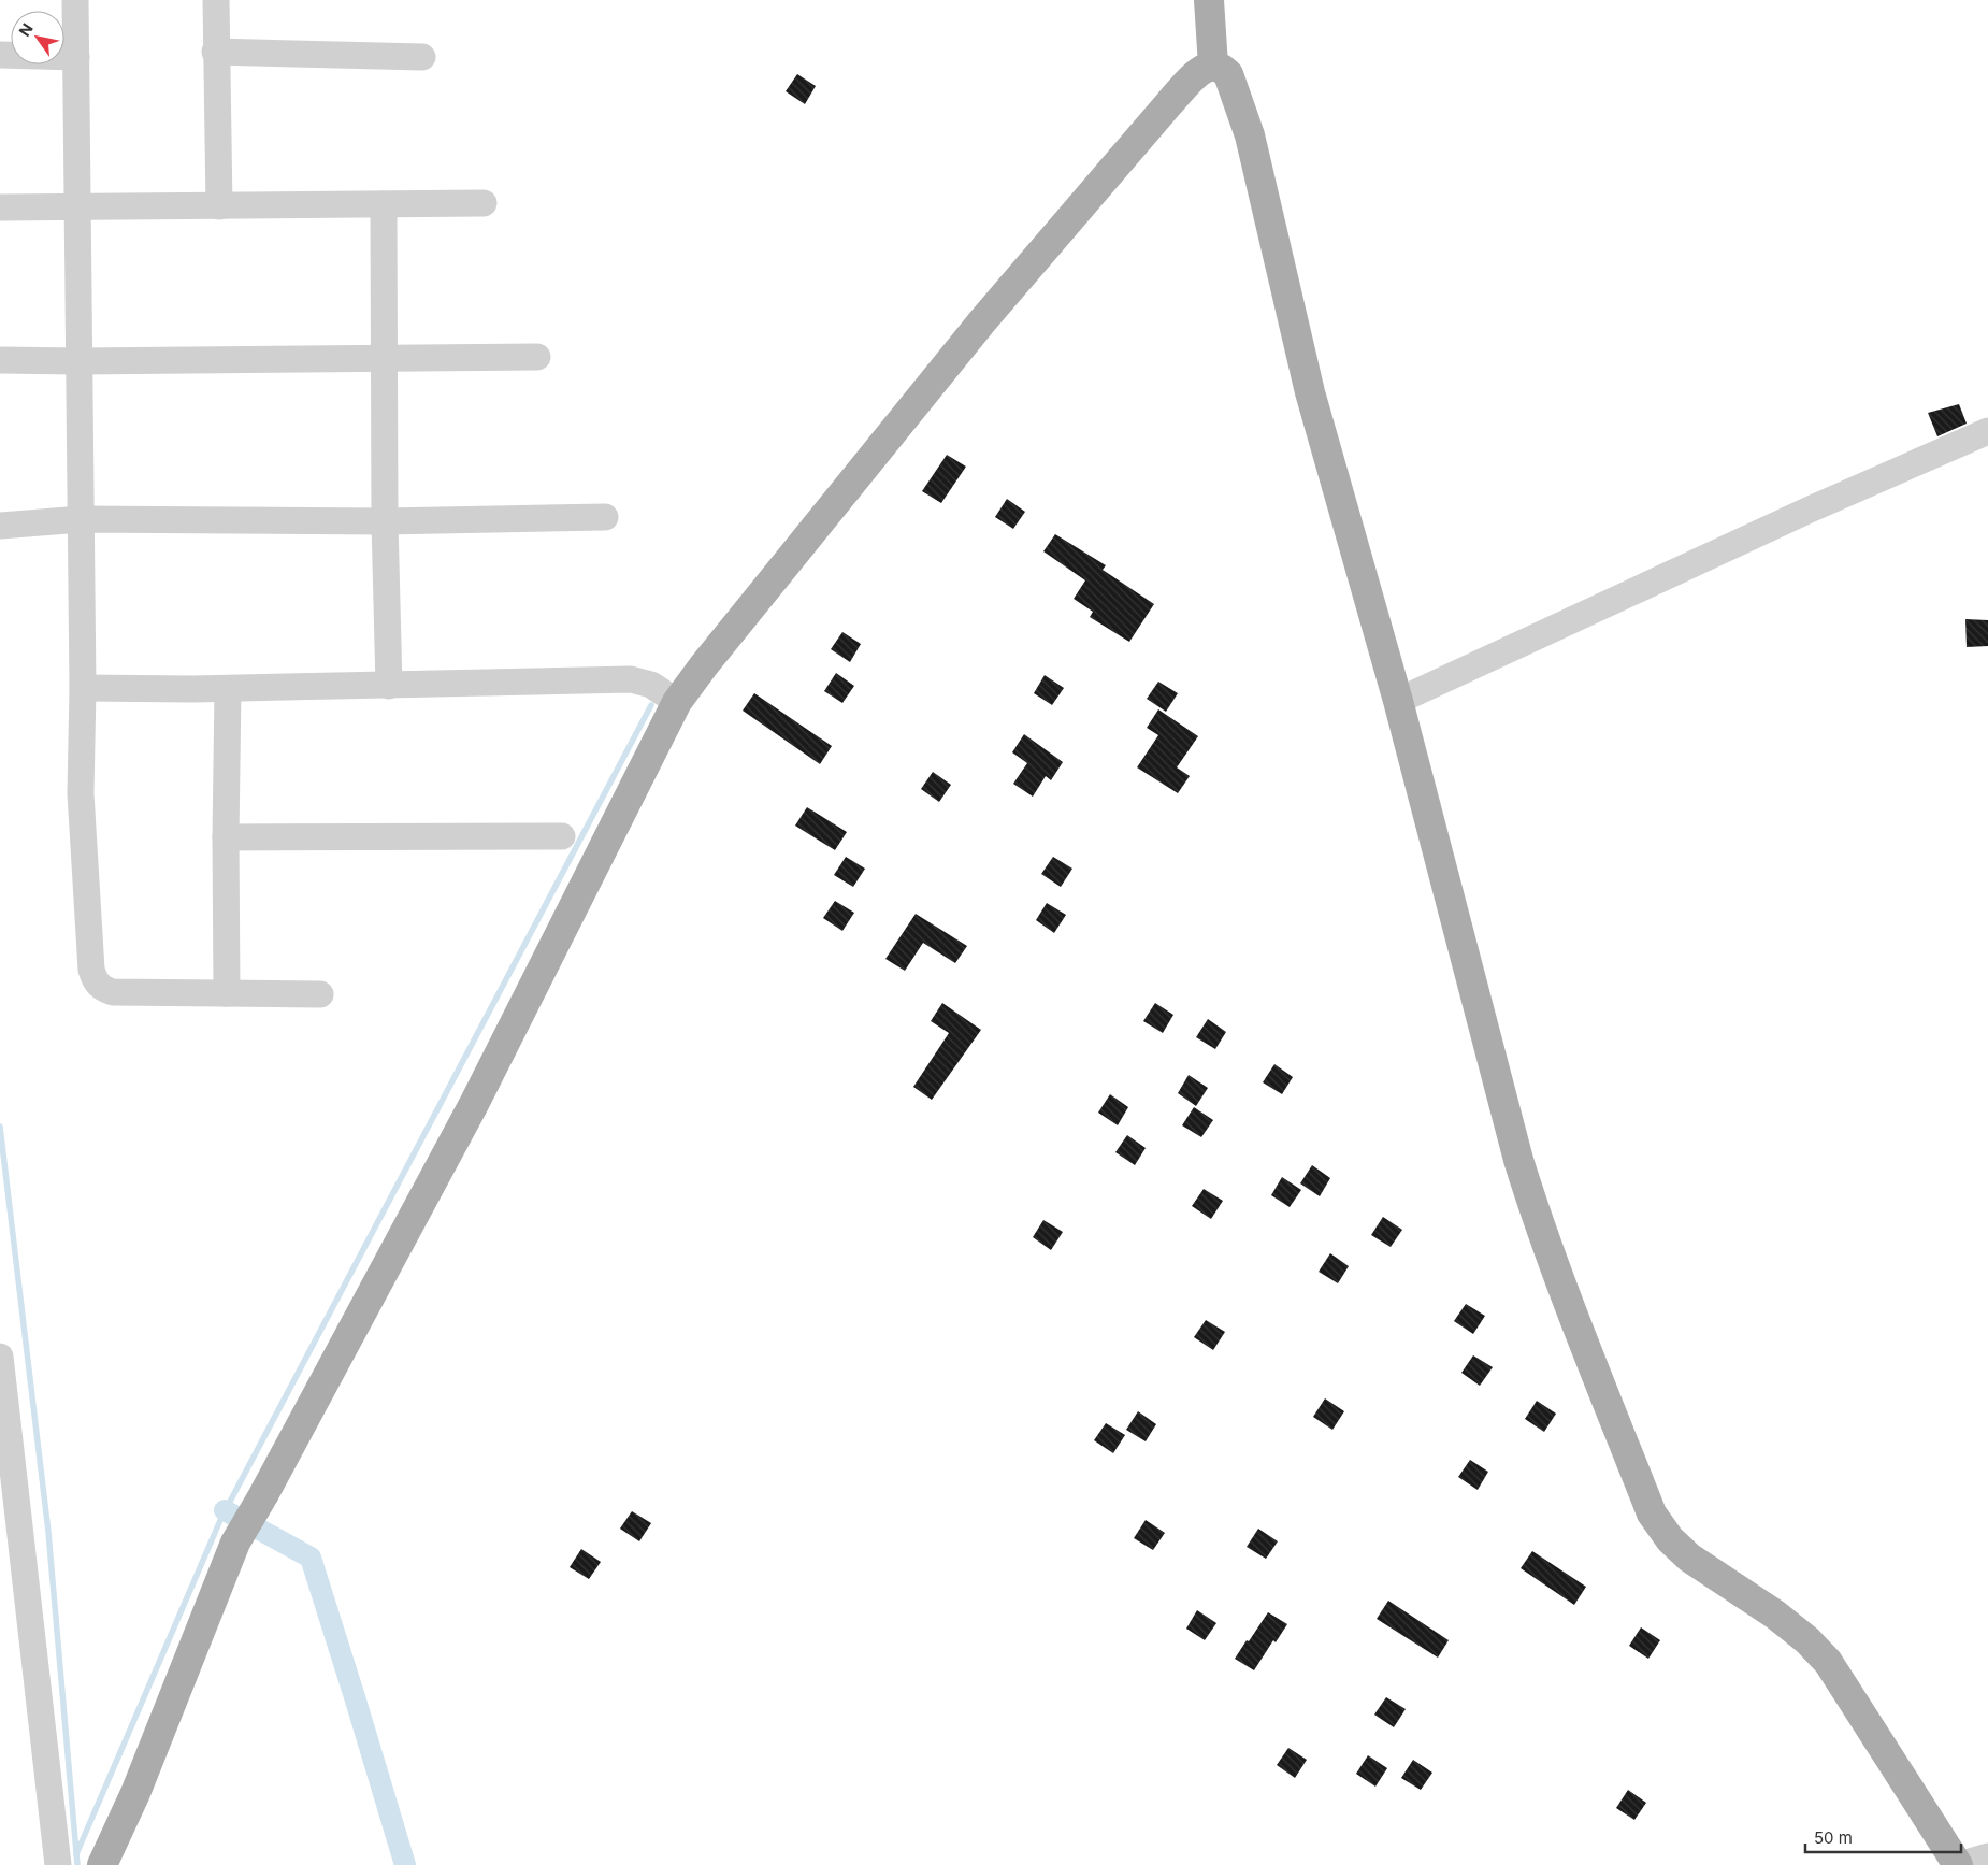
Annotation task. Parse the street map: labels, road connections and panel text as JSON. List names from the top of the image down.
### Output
{
  "scale_bar": "50 m",
  "north": "top left"
}
